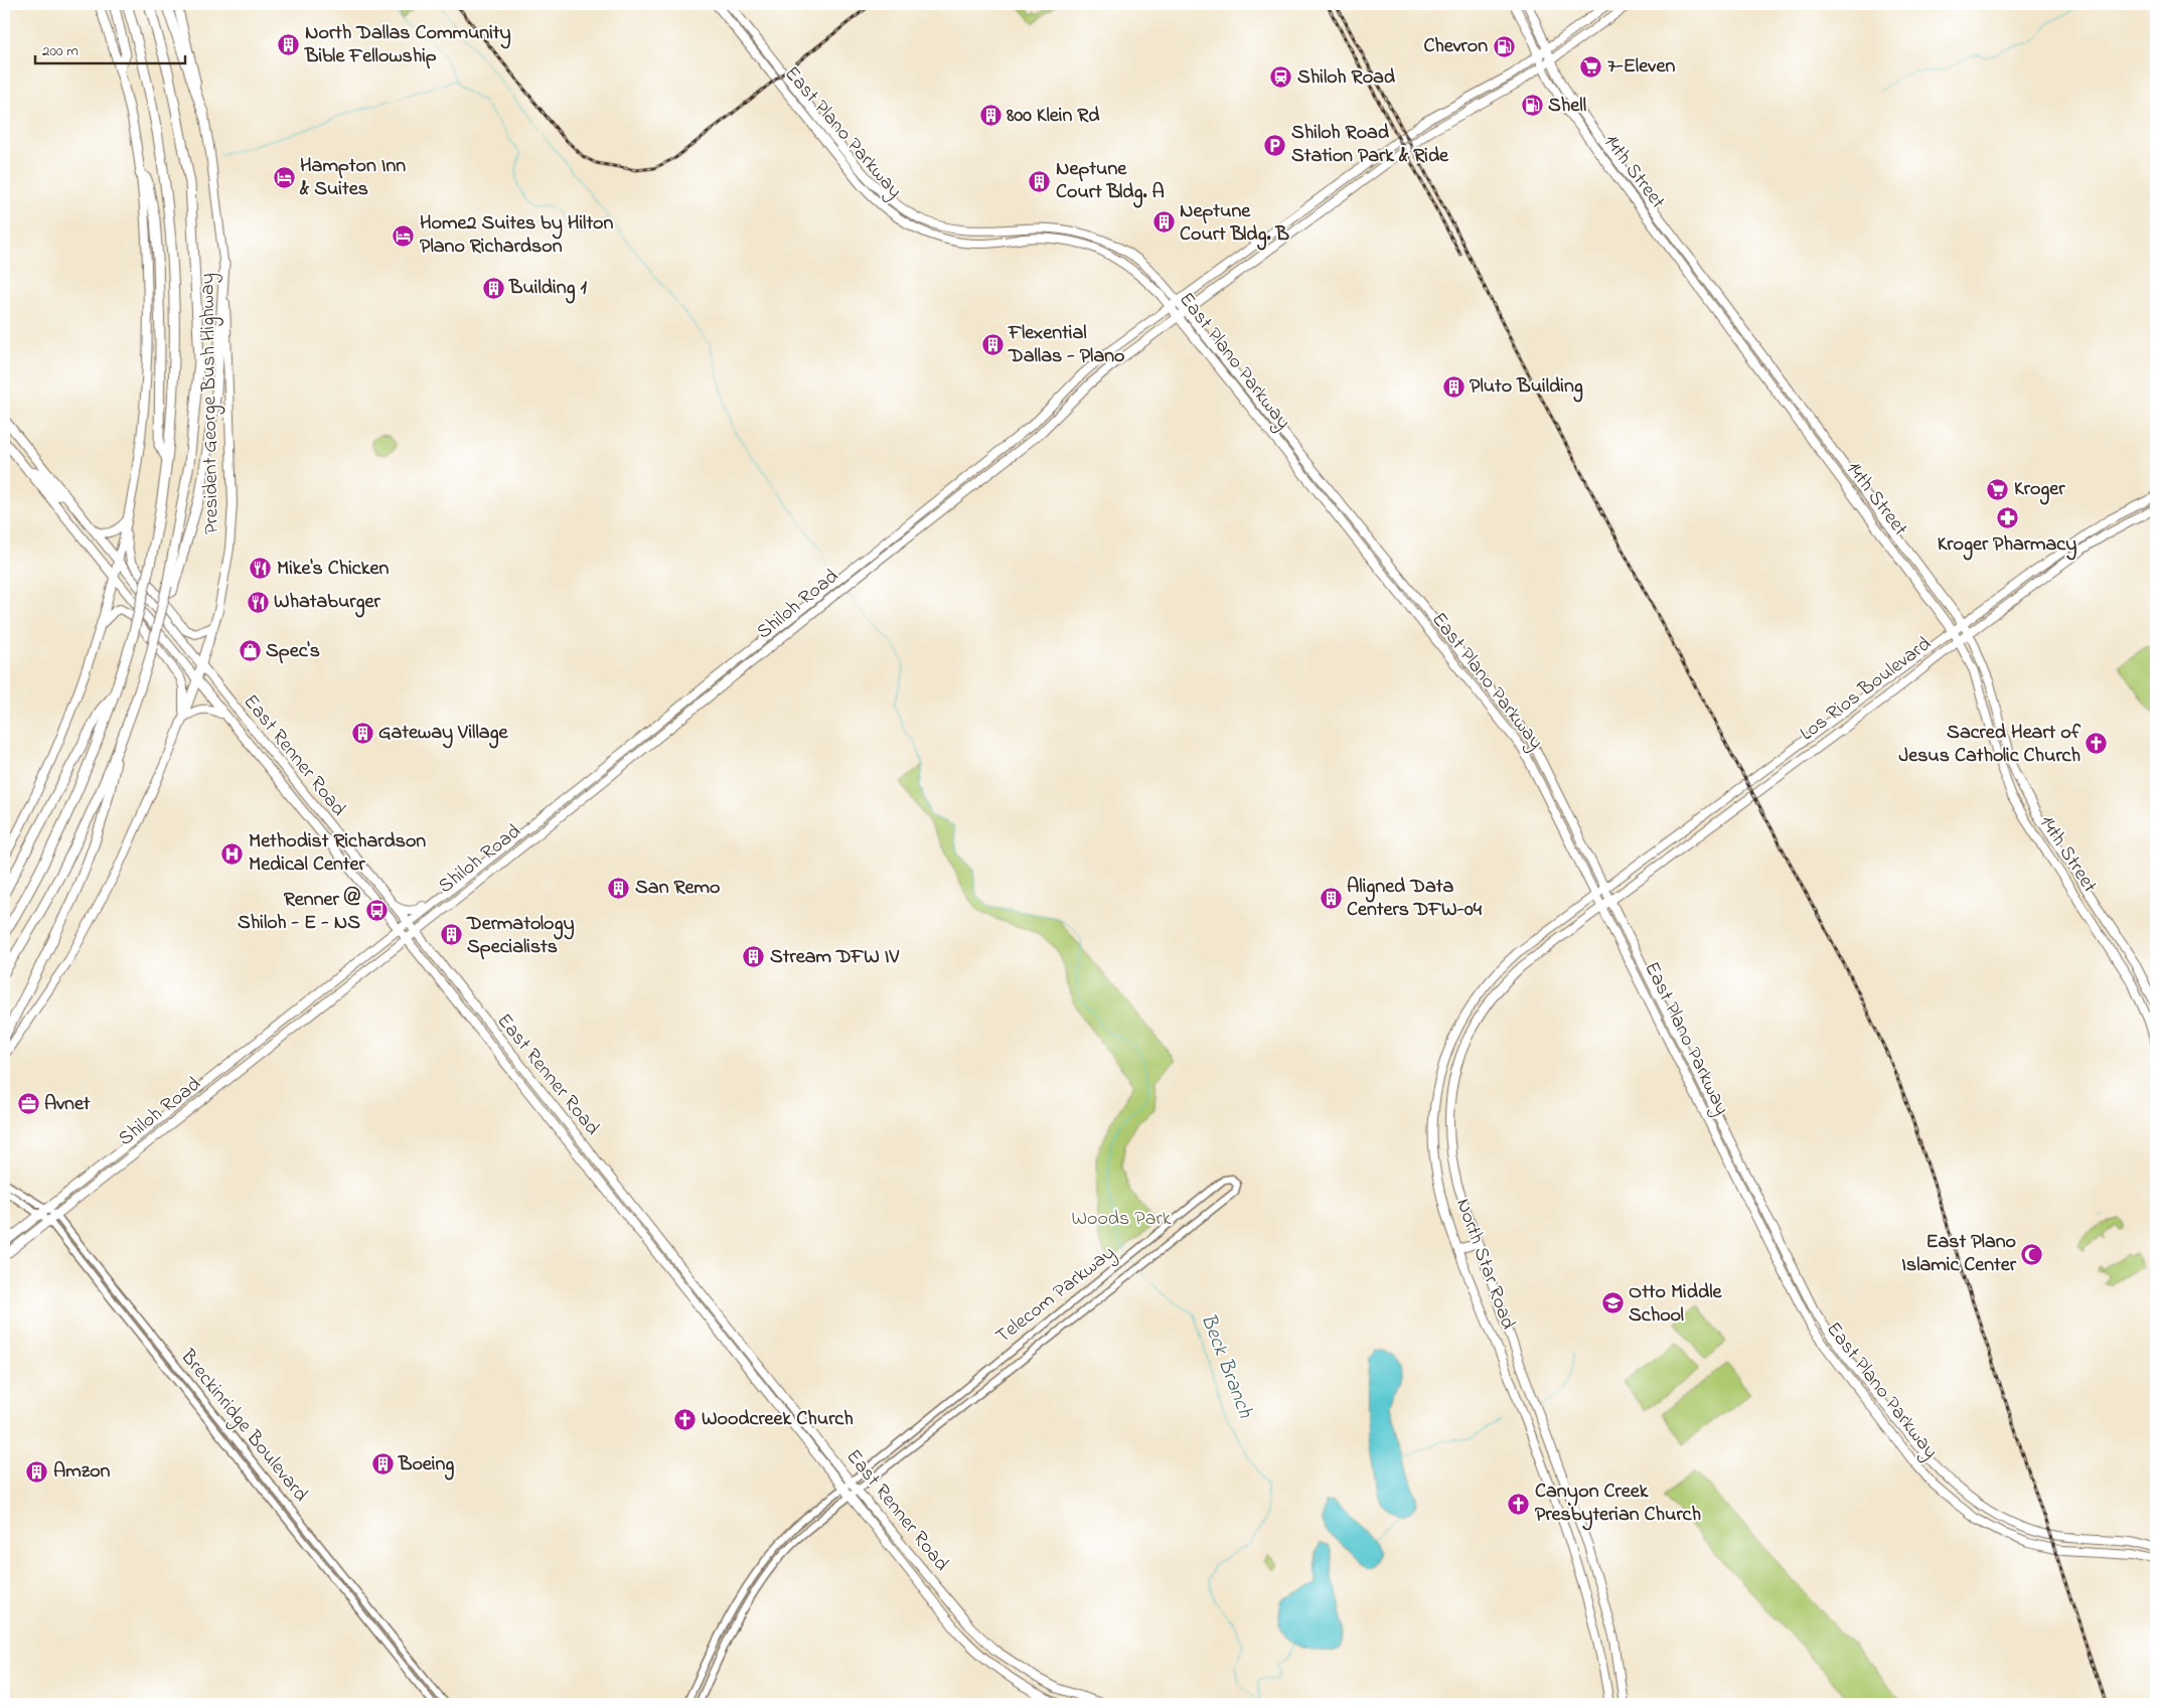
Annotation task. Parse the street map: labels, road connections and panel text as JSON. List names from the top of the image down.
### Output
{
  "streets": {
    "main road": [
      "East Plano Parkway",
      "14th Street",
      "President George Bush Highway",
      "Shiloh Road",
      "Los Rios Boulevard",
      "East Renner Road",
      "North Star Road"
    ],
    "street": ["Telecom Parkway", "Breckinridge Boulevard"]
  },
  "crossings": [
    ["East Plano Parkway", "Shiloh Road"],
    ["East Plano Parkway", "Los Rios Boulevard"],
    ["East Plano Parkway", "North Star Road"],
    ["14th Street", "Shiloh Road"],
    ["14th Street", "Los Rios Boulevard"],
    ["President George Bush Highway", "East Renner Road"],
    ["Shiloh Road", "East Renner Road"],
    ["Shiloh Road", "Breckinridge Boulevard"],
    ["Los Rios Boulevard", "North Star Road"],
    ["East Renner Road", "Telecom Parkway"]
  ],
  "water": ["Beck Branch"],
  "parks": ["Woods Park"],
  "places": {
    "building": [
      "North Dallas Community Bible Fellowship",
      "800 Klein Rd",
      "Neptune Court Bldg. A",
      "Neptune Court Bldg. B",
      "Building 1",
      "Flexential Dallas - Plano",
      "Pluto Building",
      "Gateway Village",
      "San Remo",
      "Aligned Data Centers DFW-04",
      "Dermatology Specialists",
      "Stream DFW IV",
      "Boeing",
      "Amzon"
    ],
    "fuel station": ["Chevron", "Shell"],
    "supermarket": ["7-Eleven", "Kroger"],
    "station": ["Shiloh Road"],
    "parking": ["Shiloh Road Station Park & Ride"],
    "hotel": ["Hampton Inn & Suites", "Home2 Suites by Hilton Plano Richardson"],
    "pharmacy": ["Kroger Pharmacy"],
    "restaurant": ["Mike's Chicken", "Whataburger"],
    "shop": ["Spec's"],
    "church": ["Sacred Heart of Jesus Catholic Church", "Woodcreek Church", "Canyon Creek Presbyterian Church"],
    "hospital": ["Methodist Richardson Medical Center"],
    "bus stop": ["Renner @ Shiloh - E - NS"],
    "office": ["Avnet"],
    "mosque": ["East Plano Islamic Center"],
    "school or university": ["Otto Middle School"]
  },
  "scale_bar": "200 m"
}
